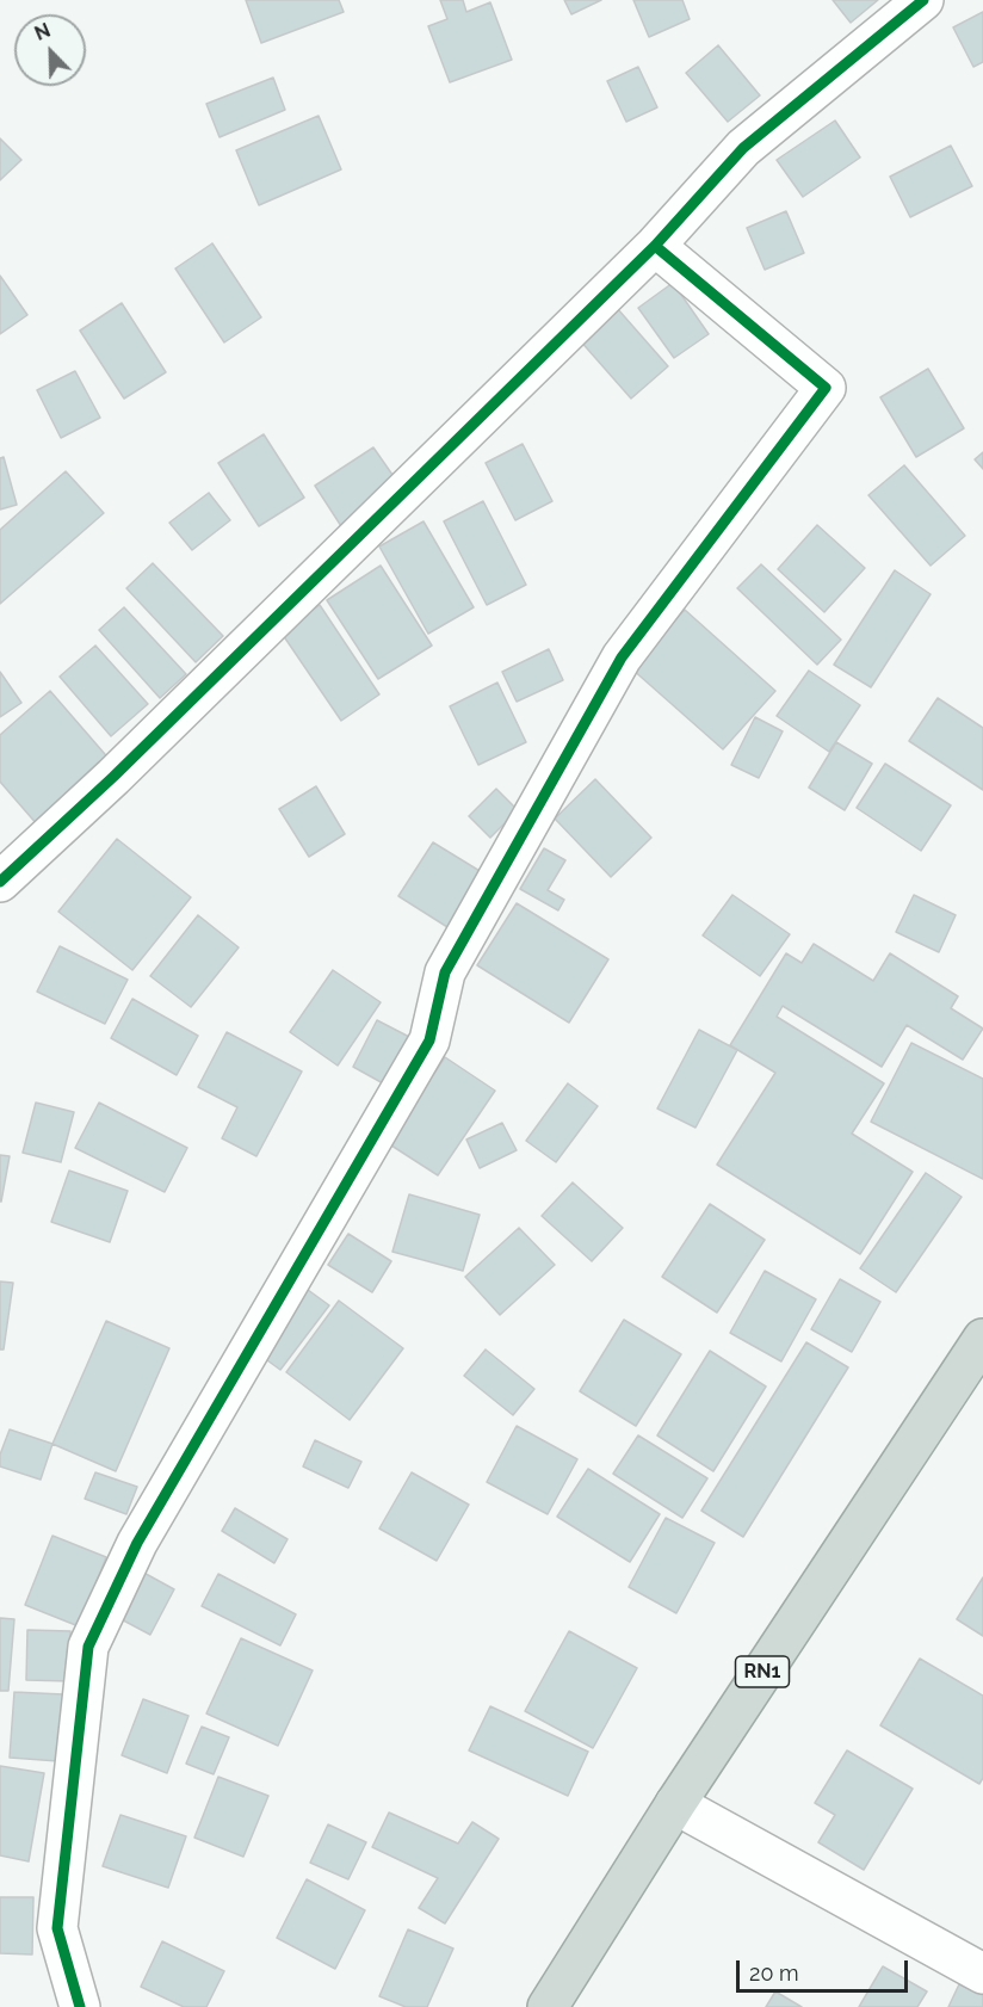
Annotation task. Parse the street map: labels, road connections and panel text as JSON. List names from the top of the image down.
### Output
{
  "streets": {
    "highway": ["RN1"]
  },
  "scale_bar": "20 m",
  "north": "top left"
}
